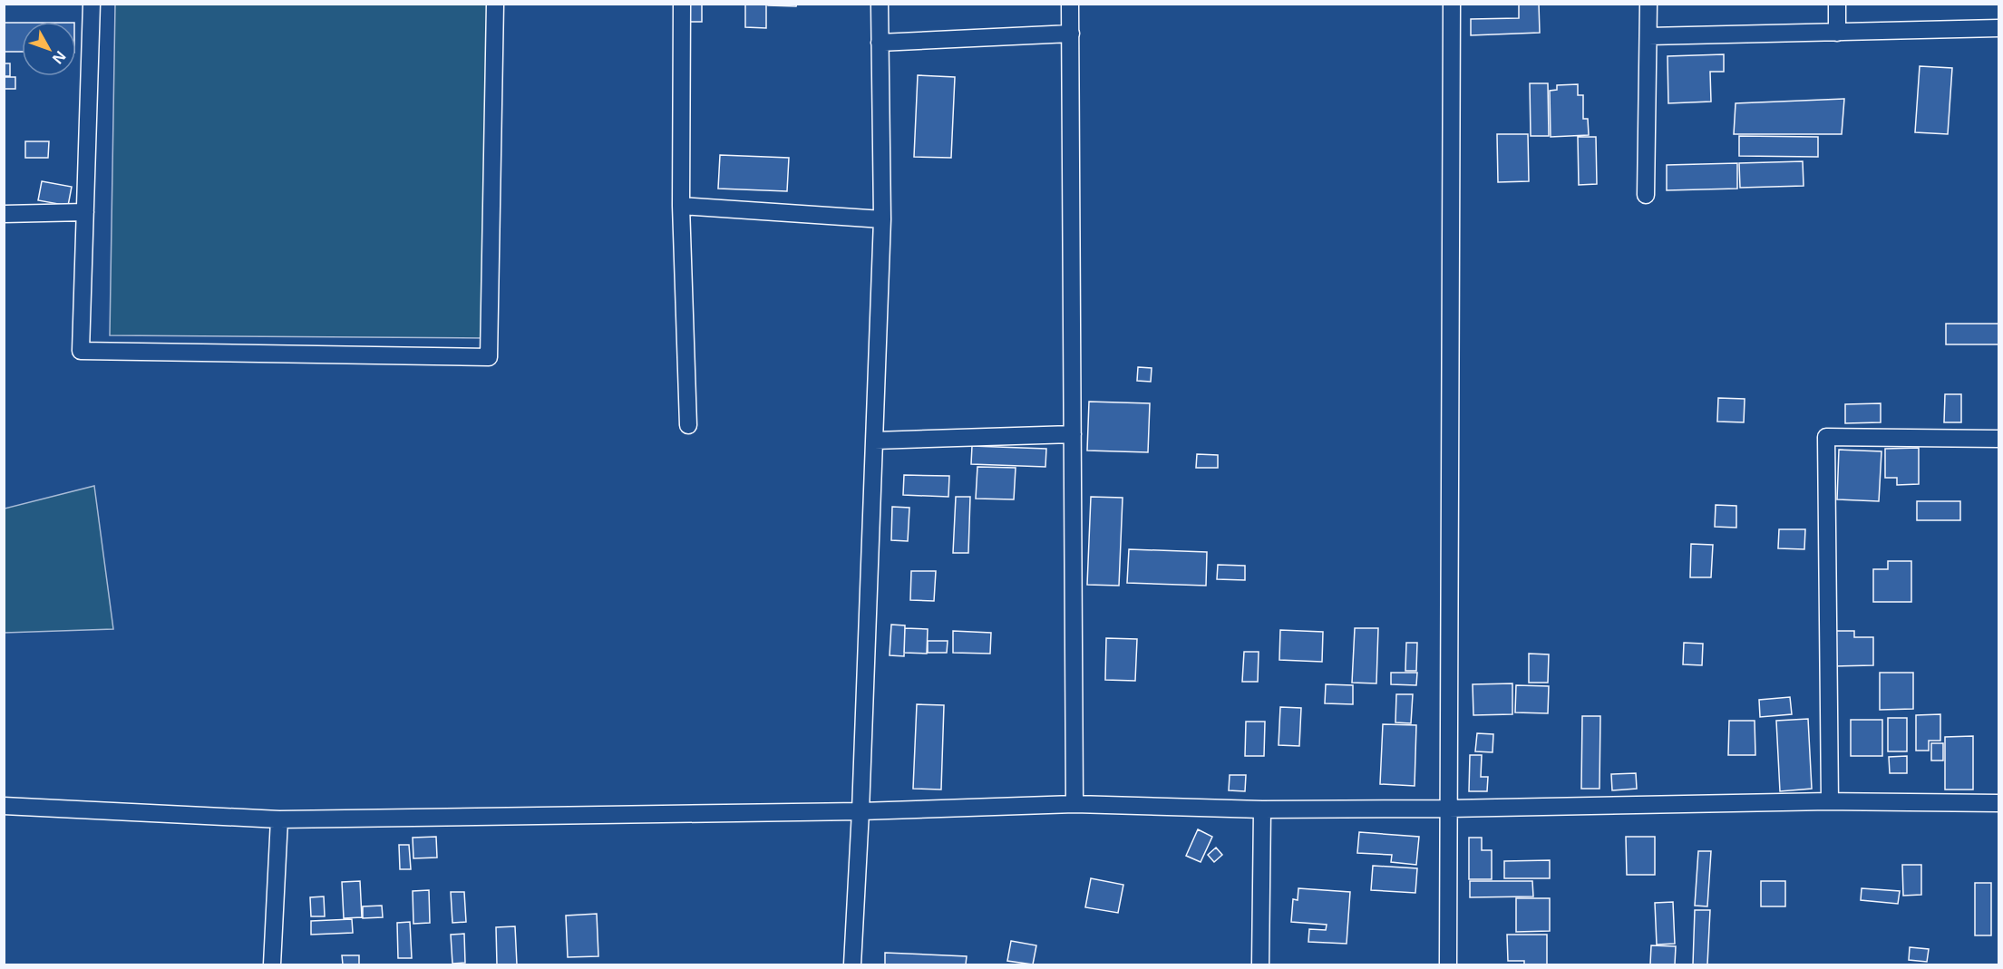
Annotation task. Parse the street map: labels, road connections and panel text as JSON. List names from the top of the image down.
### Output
{
  "north": "bottom right"
}
